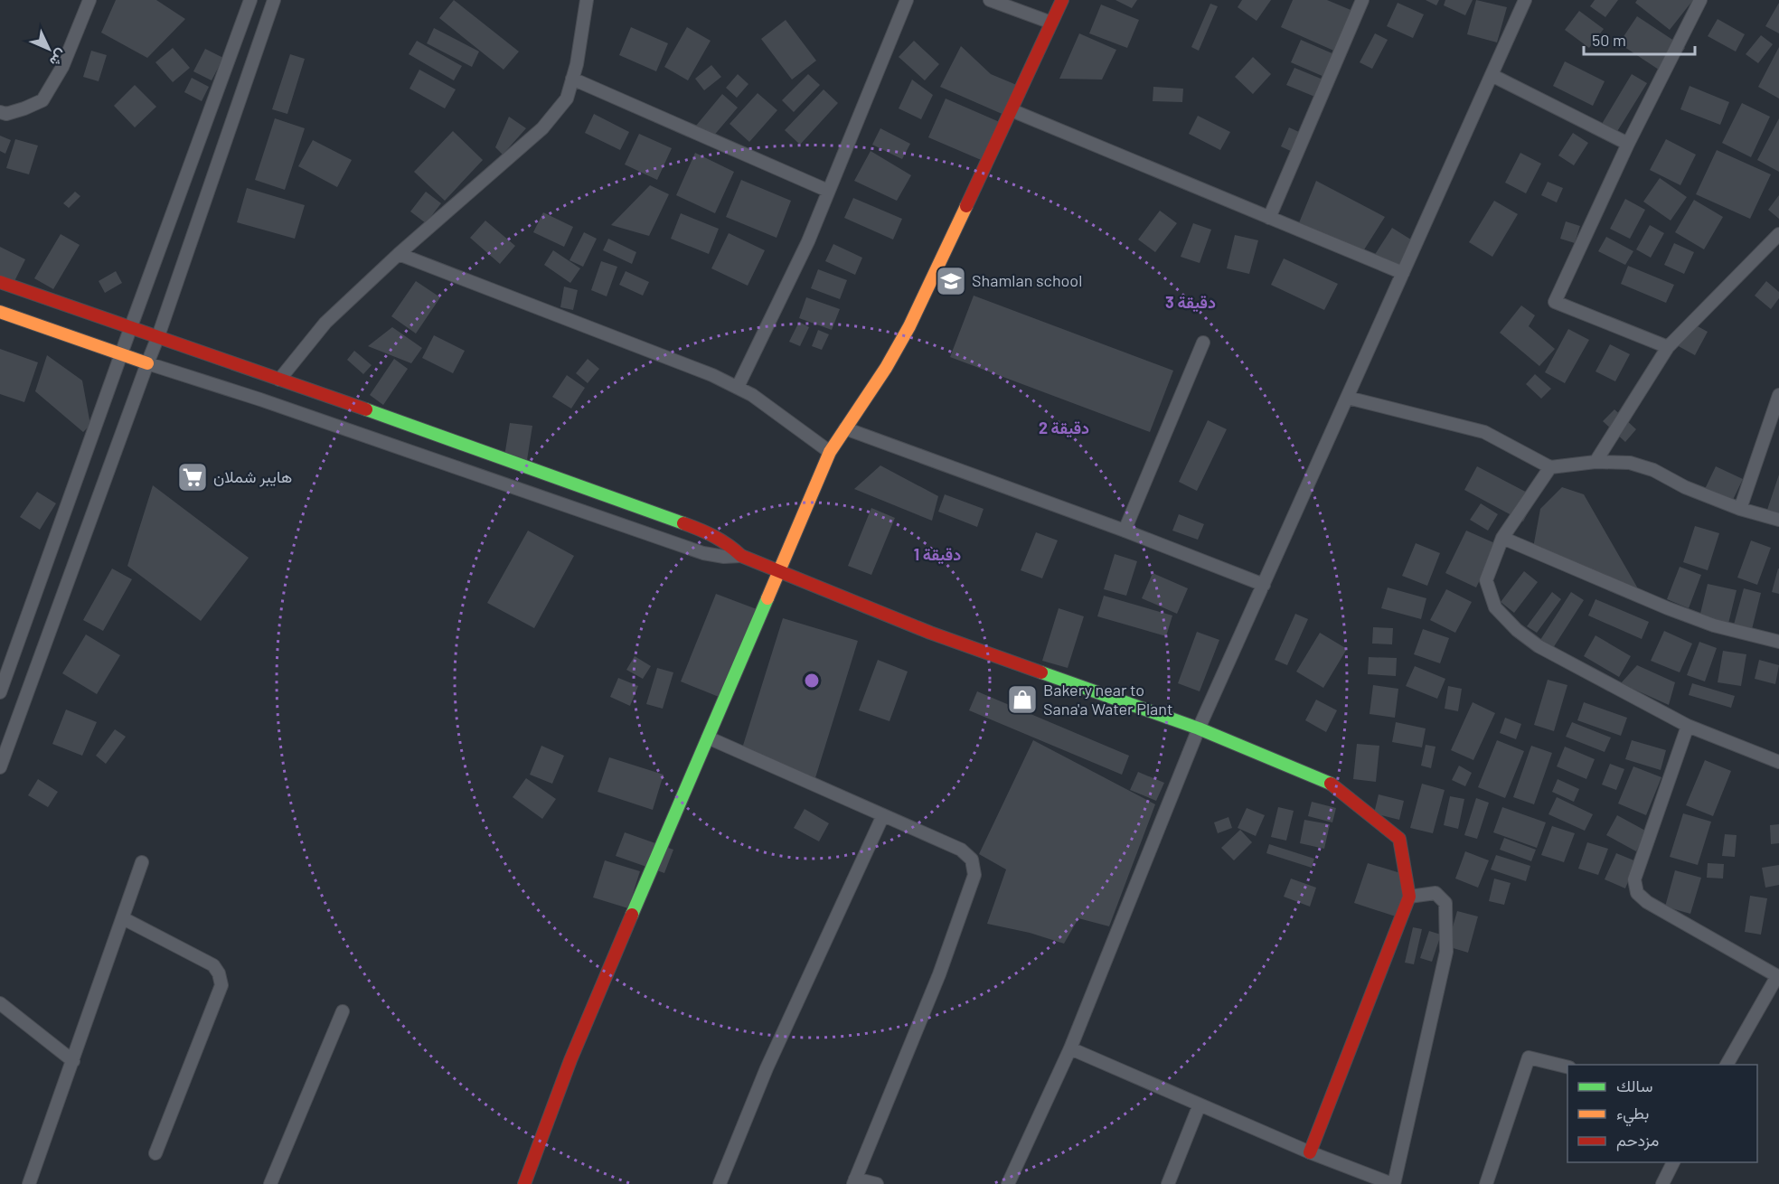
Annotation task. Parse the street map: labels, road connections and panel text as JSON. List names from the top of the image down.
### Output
{
  "places": {
    "school or university": ["Shamlan school"],
    "supermarket": ["هايبر شملان"],
    "shop": ["Bakery near to Sana'a Water Plant"]
  },
  "legend": ["سالك", "بطيء", "مزدحم"],
  "scale_bar": "50 m",
  "north": "bottom right",
  "rings": ["3 دقيقة", "2 دقيقة", "1 دقيقة"]
}
